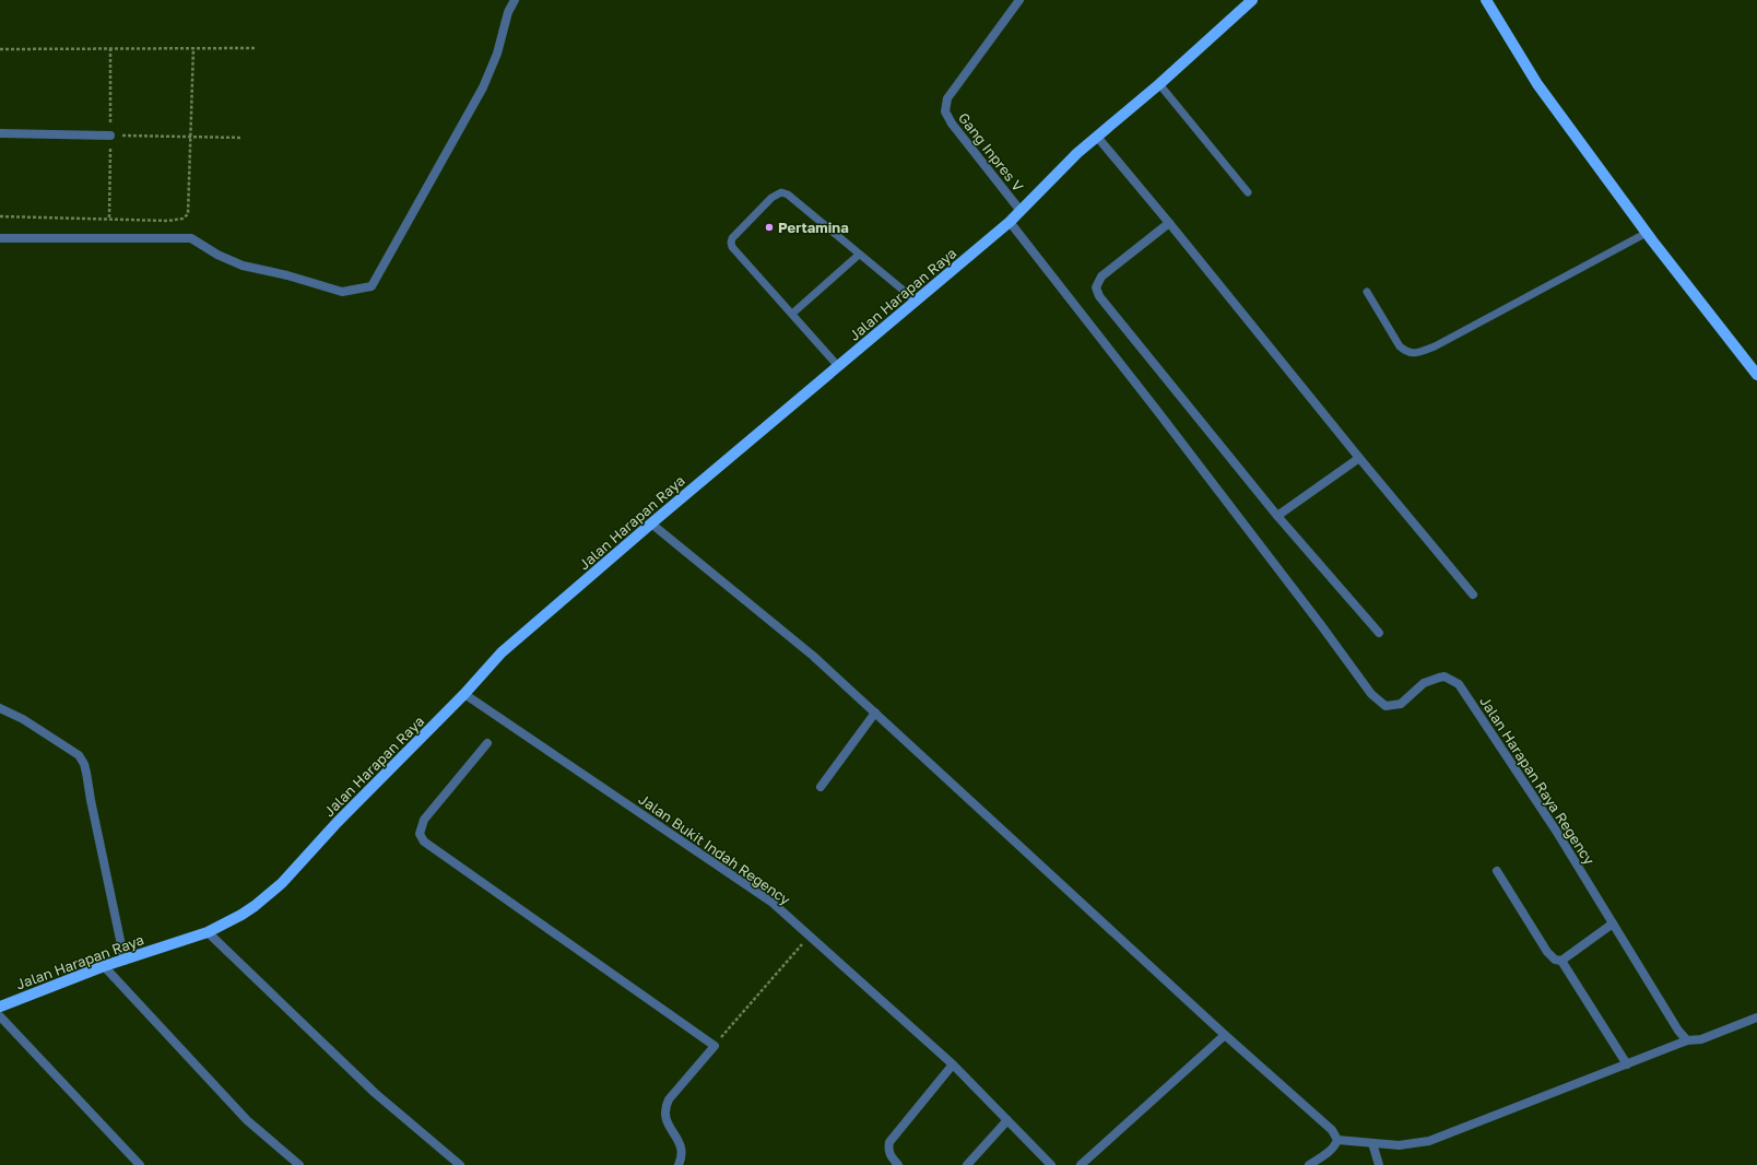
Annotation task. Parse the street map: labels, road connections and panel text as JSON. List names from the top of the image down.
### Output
{
  "streets": {
    "main road": ["Jalan Harapan Raya"],
    "street": ["Gang Inpres V", "Jalan Harapan Raya Regency", "Jalan Bukit Indah Regency"]
  },
  "crossings": [
    ["Gang Inpres V", "Jalan Harapan Raya"],
    ["Jalan Harapan Raya", "Jalan Harapan Raya Regency"],
    ["Jalan Harapan Raya", "Jalan Bukit Indah Regency"]
  ],
  "places": ["Pertamina"]
}
